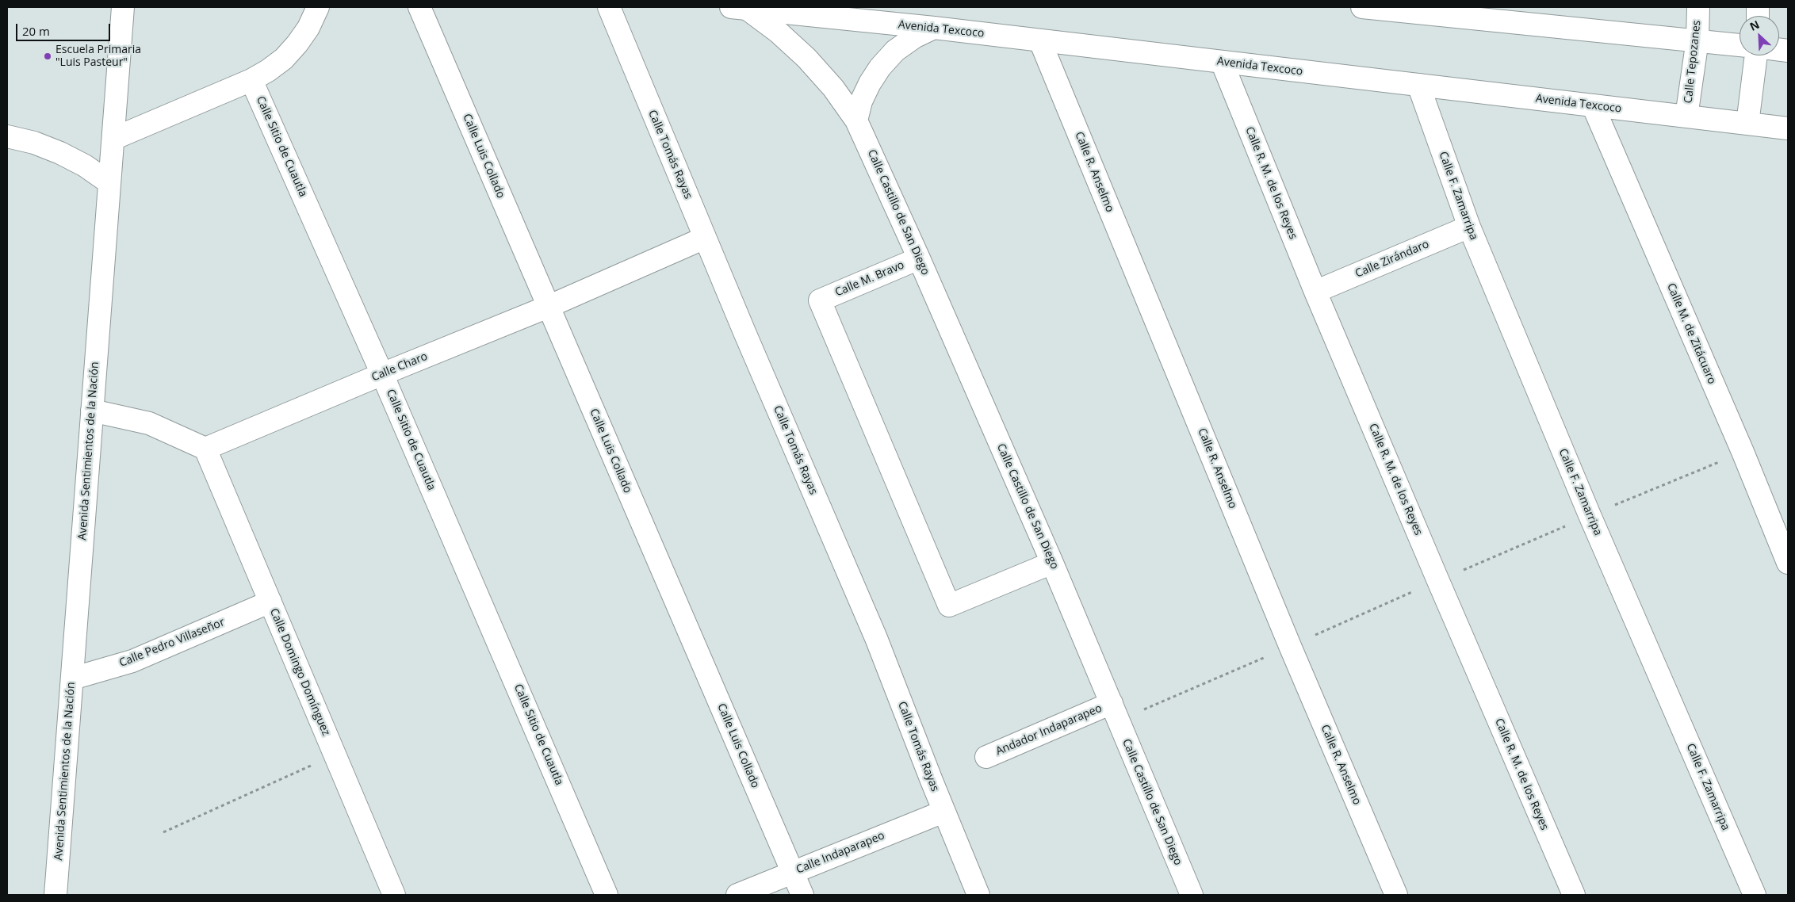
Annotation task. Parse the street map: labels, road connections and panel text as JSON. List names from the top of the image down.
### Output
{
  "streets": {
    "street": [
      "Avenida Texcoco",
      "Calle Tepozanes",
      "Calle Sitio de Cuautla",
      "Calle Tomás Rayas",
      "Calle Luis Collado",
      "Calle R. Anselmo",
      "Calle R. M. de los Reyes",
      "Calle F. Zamarripa",
      "Calle Castillo de San Diego",
      "Calle Zirándaro",
      "Calle M. Bravo",
      "Calle M. de Zitácuaro",
      "Calle Charo",
      "Avenida Sentimientos de la Nación",
      "Calle Pedro Villaseñor",
      "Calle Domingo Domínguez",
      "Andador Indaparapeo",
      "Calle Indaparapeo"
    ]
  },
  "crossings": [
    ["Avenida Texcoco", "Calle Tepozanes"],
    ["Avenida Texcoco", "Calle R. Anselmo"],
    ["Avenida Texcoco", "Calle R. M. de los Reyes"],
    ["Avenida Texcoco", "Calle F. Zamarripa"],
    ["Avenida Texcoco", "Calle Castillo de San Diego"],
    ["Avenida Texcoco", "Calle M. de Zitácuaro"],
    ["Calle Sitio de Cuautla", "Calle Charo"],
    ["Calle Tomás Rayas", "Calle Charo"],
    ["Calle Tomás Rayas", "Calle Indaparapeo"],
    ["Calle Luis Collado", "Calle Charo"],
    ["Calle Luis Collado", "Calle Indaparapeo"],
    ["Calle R. M. de los Reyes", "Calle Zirándaro"],
    ["Calle F. Zamarripa", "Calle Zirándaro"],
    ["Calle Castillo de San Diego", "Calle M. Bravo"],
    ["Calle Castillo de San Diego", "Andador Indaparapeo"],
    ["Calle Charo", "Calle Domingo Domínguez"],
    ["Avenida Sentimientos de la Nación", "Calle Pedro Villaseñor"],
    ["Calle Pedro Villaseñor", "Calle Domingo Domínguez"]
  ],
  "places": ["Escuela Primaria \"Luis Pasteur\""],
  "scale_bar": "20 m",
  "north": "top left"
}
